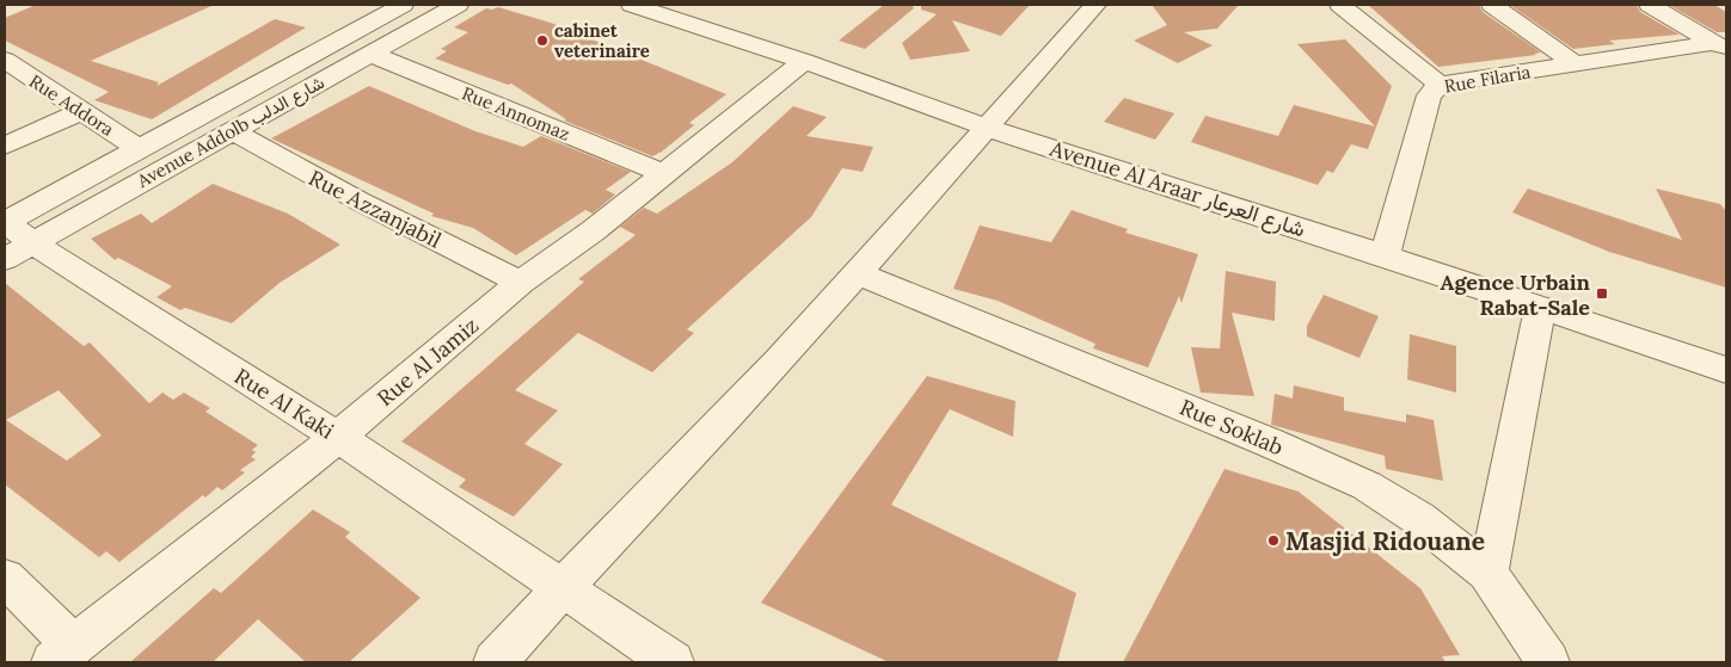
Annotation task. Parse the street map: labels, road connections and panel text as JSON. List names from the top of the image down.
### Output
{
  "streets": {
    "street": [
      "Rue Filaria",
      "Rue Addora",
      "Rue Annomaz",
      "Avenue Addolb شارع الدلب",
      "Avenue Al Araar شارع العرعار",
      "Rue Azzanjabil",
      "Rue Al Jamiz",
      "Rue Al Kaki",
      "Rue Soklab"
    ]
  },
  "crossings": [
    ["Rue Filaria", "Avenue Al Araar شارع العرعار"],
    ["Rue Addora", "Avenue Addolb شارع الدلب"],
    ["Rue Annomaz", "Avenue Addolb شارع الدلب"],
    ["Rue Annomaz", "Rue Al Jamiz"],
    ["Avenue Addolb شارع الدلب", "Rue Azzanjabil"],
    ["Avenue Addolb شارع الدلب", "Rue Al Kaki"],
    ["Avenue Al Araar شارع العرعار", "Rue Al Jamiz"],
    ["Rue Azzanjabil", "Rue Al Jamiz"],
    ["Rue Al Jamiz", "Rue Al Kaki"]
  ],
  "places": {
    "other": ["cabinet veterinaire", "Masjid Ridouane"],
    "transit": ["Agence Urbain Rabat-Sale"]
  }
}
